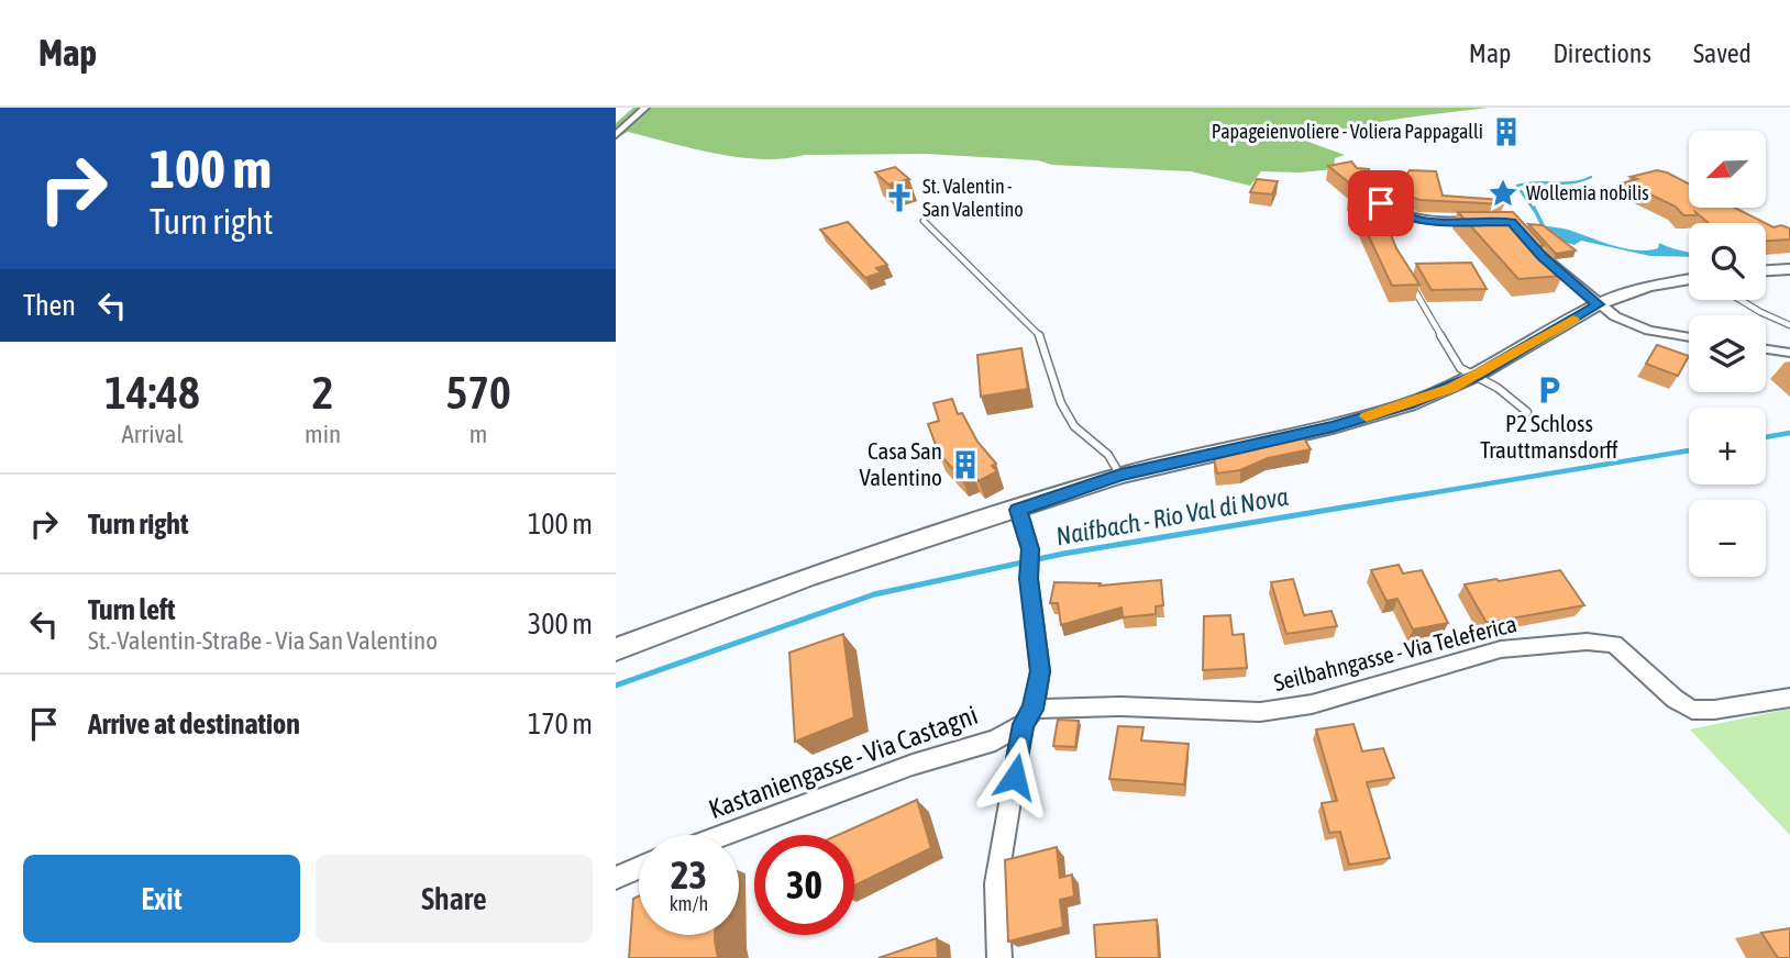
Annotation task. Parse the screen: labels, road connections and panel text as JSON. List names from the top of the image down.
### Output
{
  "streets": {
    "street": ["Seilbahngasse - Via Teleferica", "Kastaniengasse - Via Castagni"]
  },
  "crossings": [
    ["Seilbahngasse - Via Teleferica", "Kastaniengasse - Via Castagni"]
  ],
  "water": ["Naifbach - Rio Val di Nova"],
  "places": {
    "building": ["Papageienvoliere - Voliera Pappagalli", "Casa San Valentino"],
    "place": ["Wollemia nobilis"],
    "church": ["St. Valentin - San Valentino"],
    "parking": ["P2 Schloss Trauttmansdorff"]
  },
  "north": "bottom left",
  "page": {
    "header": "Map",
    "nav": ["Map", "Directions", "Saved"],
    "turn": ["100 m", "Turn right"],
    "map_buttons": ["+", "−"],
    "then": "Then",
    "eta": [
      "14:48",
      "Arrival",
      "2",
      "min",
      "570",
      "m"
    ],
    "list": [
      {
        "name": "Turn right",
        "value": "100 m"
      },
      {
        "name": "Turn left",
        "note": "St.-Valentin-Straße - Via San Valentino",
        "value": "300 m"
      },
      {
        "name": "Arrive at destination",
        "value": "170 m"
      }
    ],
    "speed": "23 km/h",
    "limit": "30",
    "buttons": ["Exit", "Share"]
  }
}
